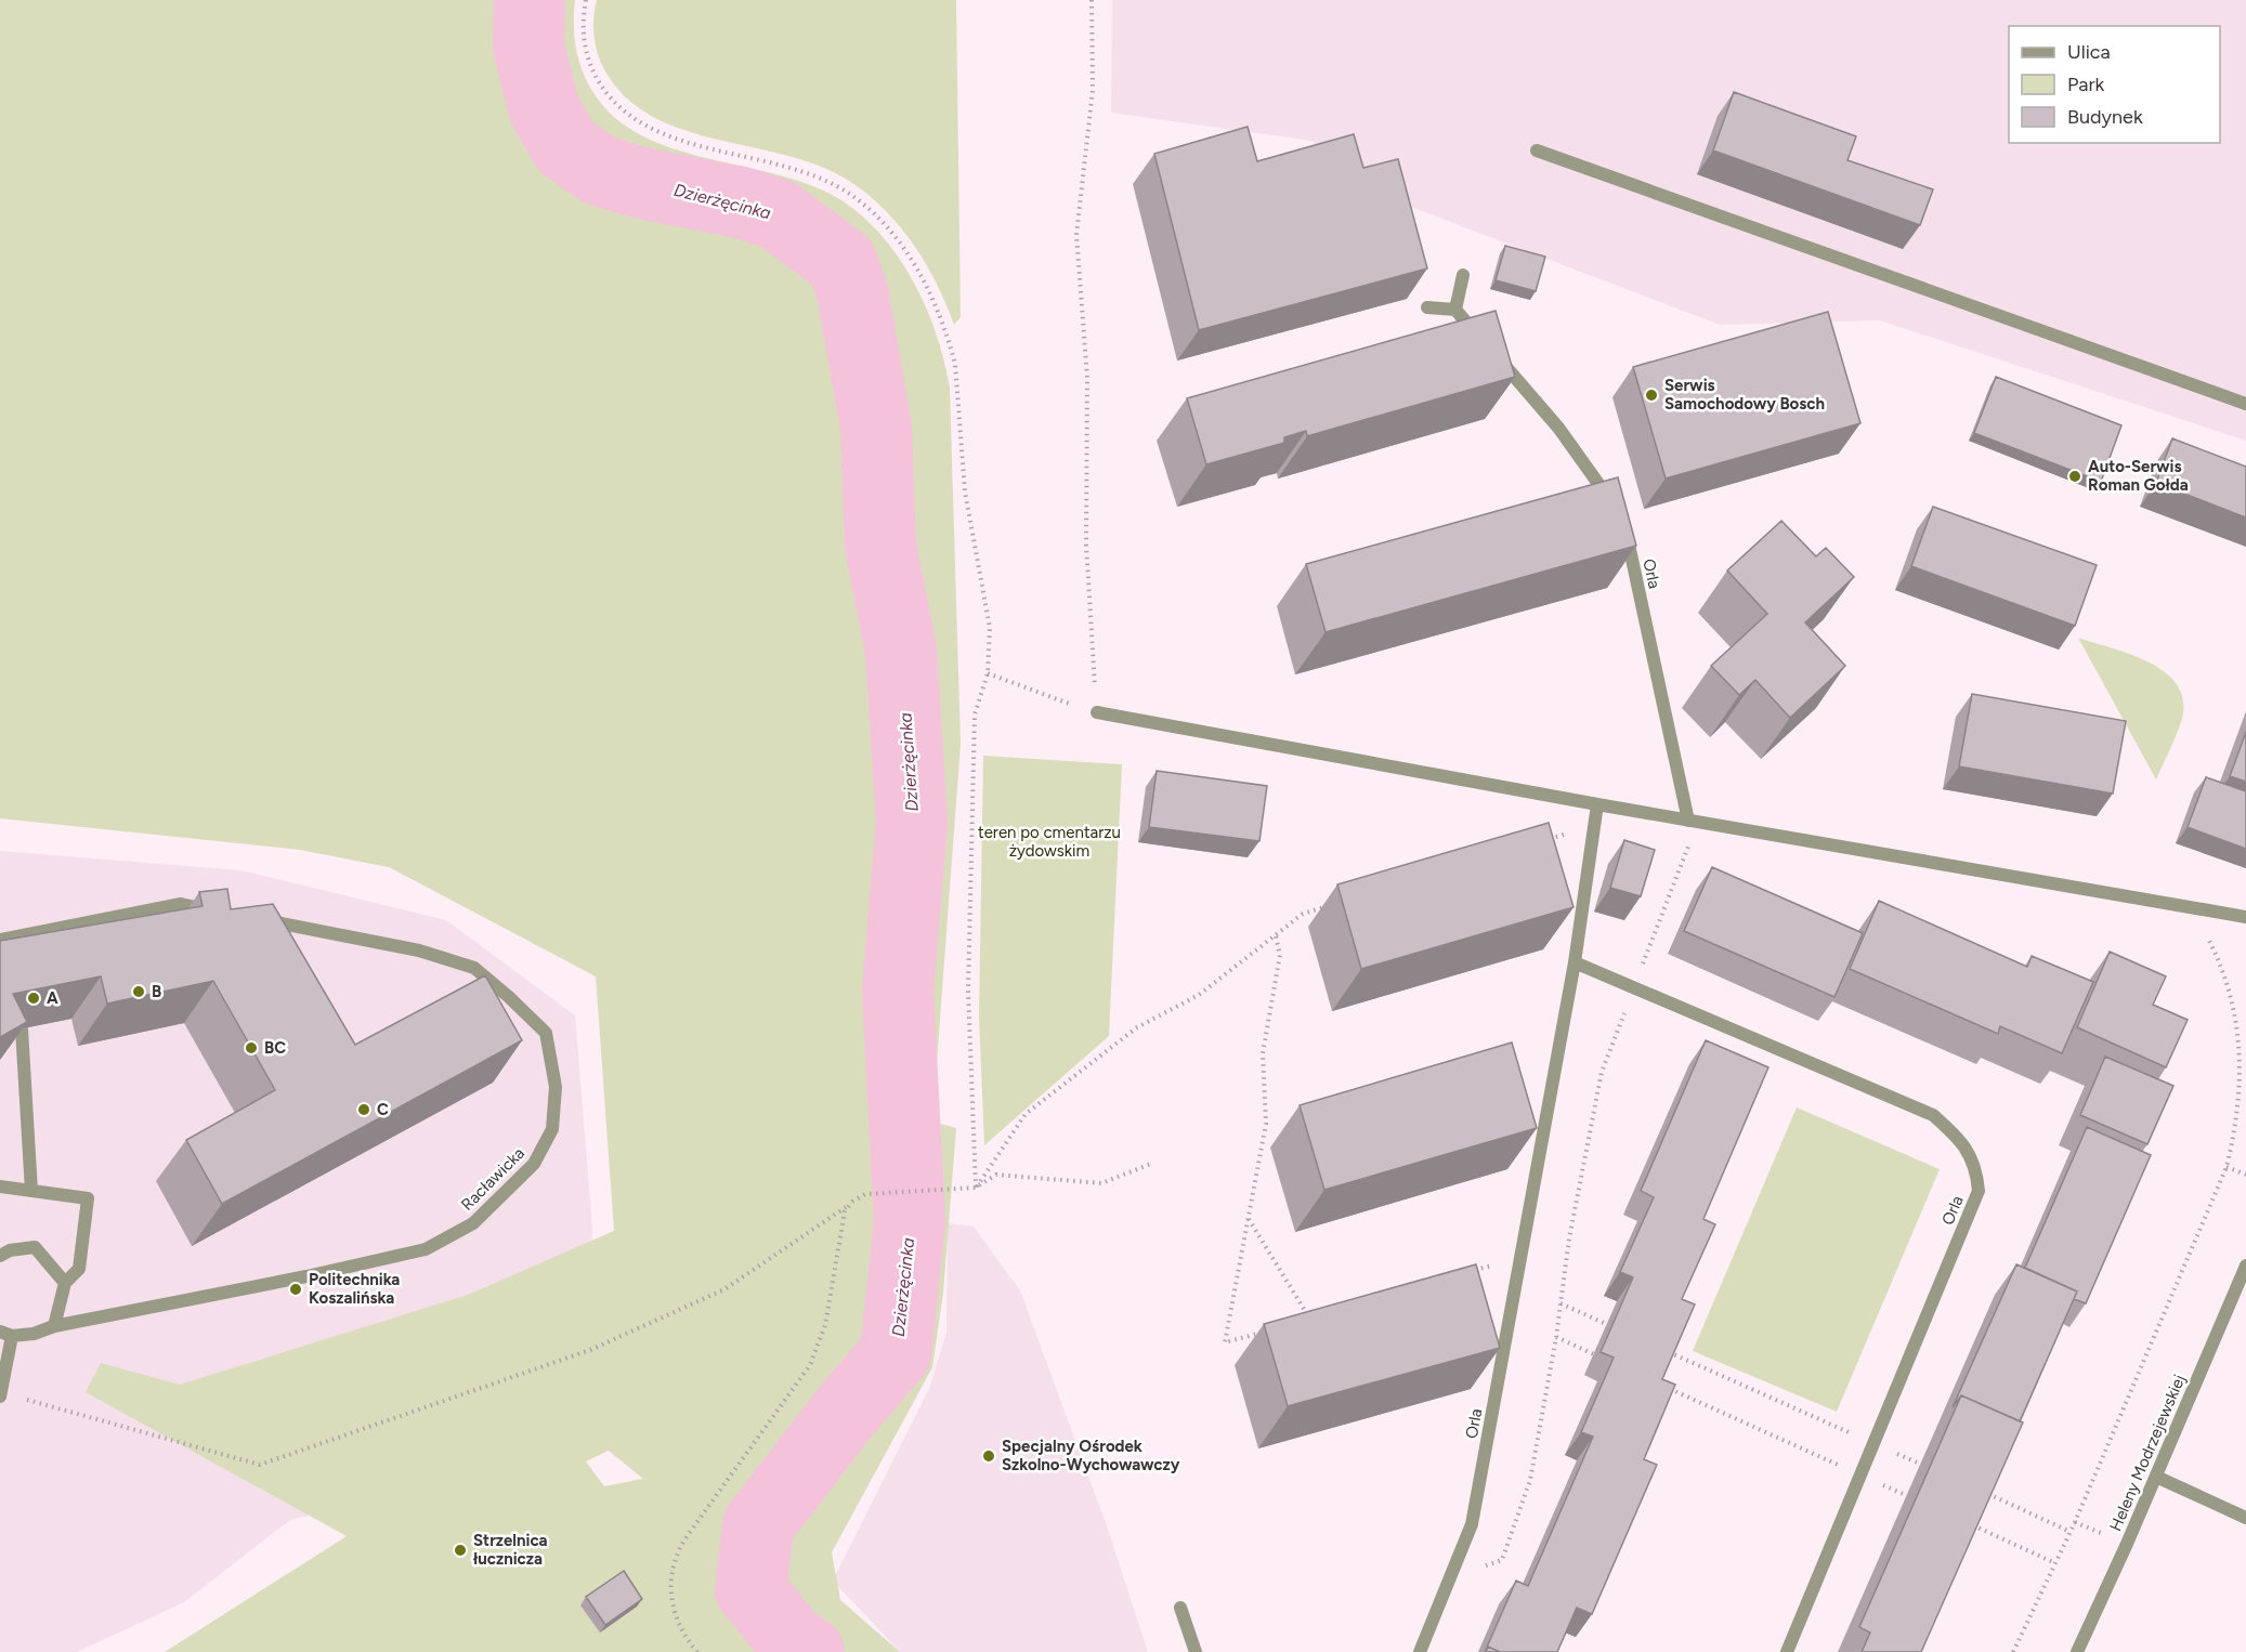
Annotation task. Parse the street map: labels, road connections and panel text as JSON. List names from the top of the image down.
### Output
{
  "streets": {
    "street": ["Orla", "Racławicka", "Heleny Modrzejewskiej"]
  },
  "water": ["Dzierżęcinka"],
  "parks": ["teren po cmentarzu żydowskim"],
  "places": [
    "Serwis Samochodowy Bosch",
    "Auto-Serwis Roman Gołda",
    "B",
    "A",
    "BC",
    "C",
    "Politechnika Koszalińska",
    "Specjalny Ośrodek Szkolno-Wychowawczy",
    "Strzelnica łucznicza"
  ],
  "legend": ["Ulica", "Park", "Budynek"]
}
